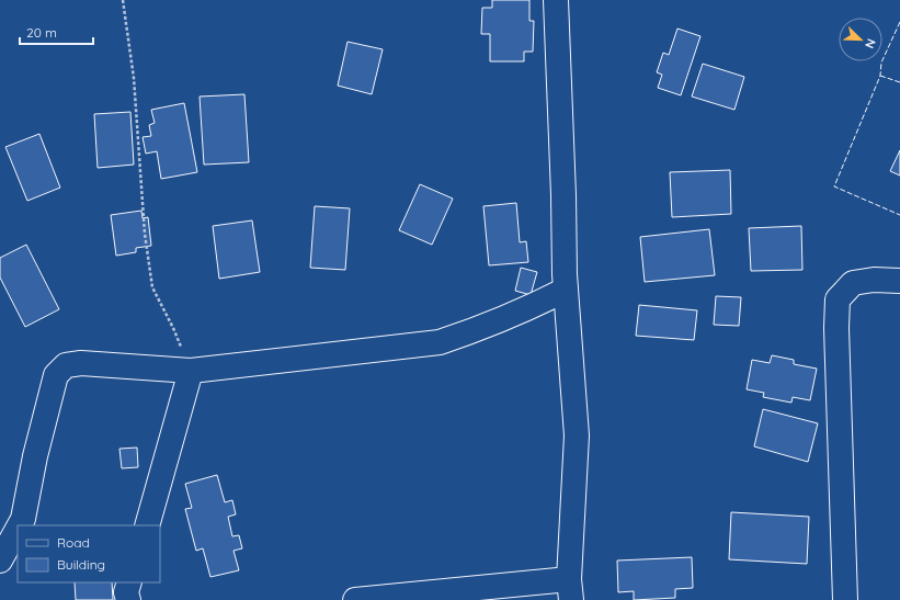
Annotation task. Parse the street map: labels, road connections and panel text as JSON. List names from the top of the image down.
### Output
{
  "legend": ["Road", "Building"],
  "scale_bar": "20 m",
  "north": "bottom right"
}
